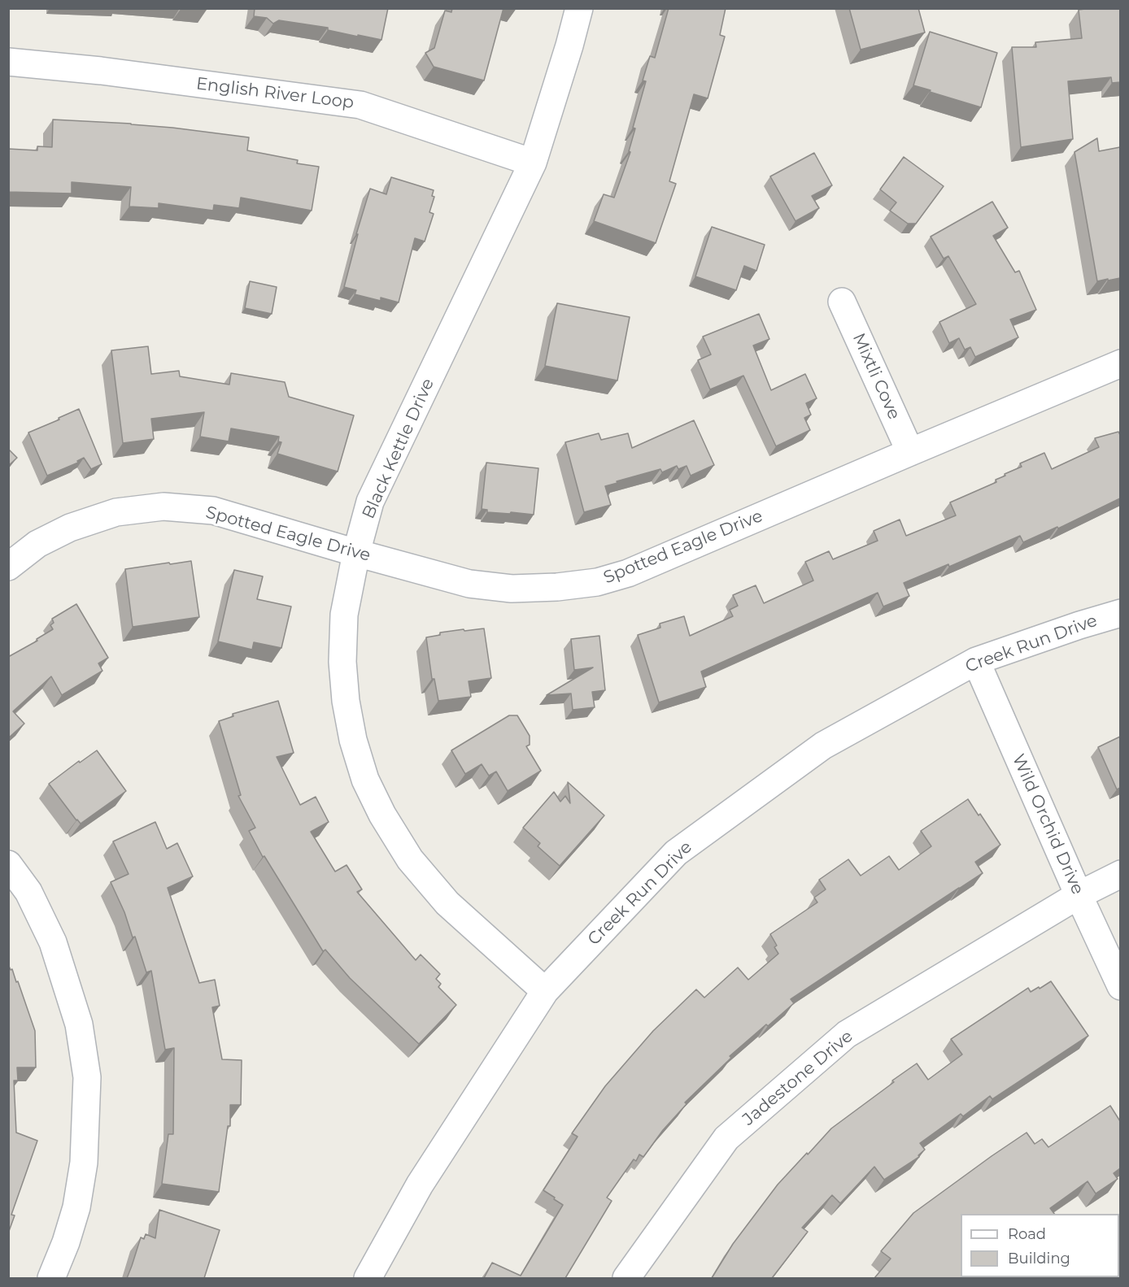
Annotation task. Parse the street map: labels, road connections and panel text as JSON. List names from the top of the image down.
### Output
{
  "streets": {
    "street": [
      "English River Loop",
      "Mixtli Cove",
      "Black Kettle Drive",
      "Spotted Eagle Drive",
      "Creek Run Drive",
      "Wild Orchid Drive",
      "Jadestone Drive"
    ]
  },
  "crossings": [
    ["English River Loop", "Black Kettle Drive"],
    ["Mixtli Cove", "Spotted Eagle Drive"],
    ["Black Kettle Drive", "Spotted Eagle Drive"],
    ["Black Kettle Drive", "Creek Run Drive"],
    ["Creek Run Drive", "Wild Orchid Drive"],
    ["Wild Orchid Drive", "Jadestone Drive"]
  ],
  "legend": ["Road", "Building"]
}
